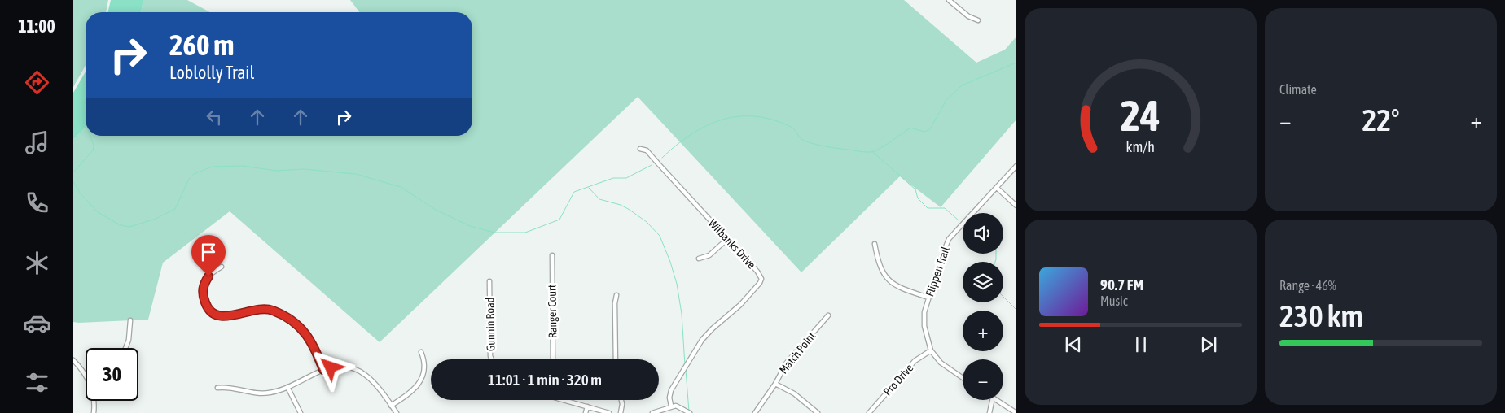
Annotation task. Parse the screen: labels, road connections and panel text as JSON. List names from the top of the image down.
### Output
{
  "streets": {
    "street": [
      "Wilbanks Drive",
      "Flippen Trail",
      "Ranger Court",
      "Gunnin Road",
      "Match Point",
      "Pro Drive"
    ]
  },
  "crossings": [
    ["Flippen Trail", "Pro Drive"]
  ],
  "page": {
    "tabs": "11:00",
    "tile": [
      "Climate",
      ["Range · 46%", "230 km"]
    ],
    "turn": ["260 m", "Loblolly Trail"],
    "heat": ["−", "22°", "+"],
    "map_buttons": ["+", "−"],
    "song": ["90.7 FM", "Music"],
    "limit": "30",
    "trip": "11:01 · 1 min · 320 m",
    "gauge": ["24", "km/h"]
  }
}
